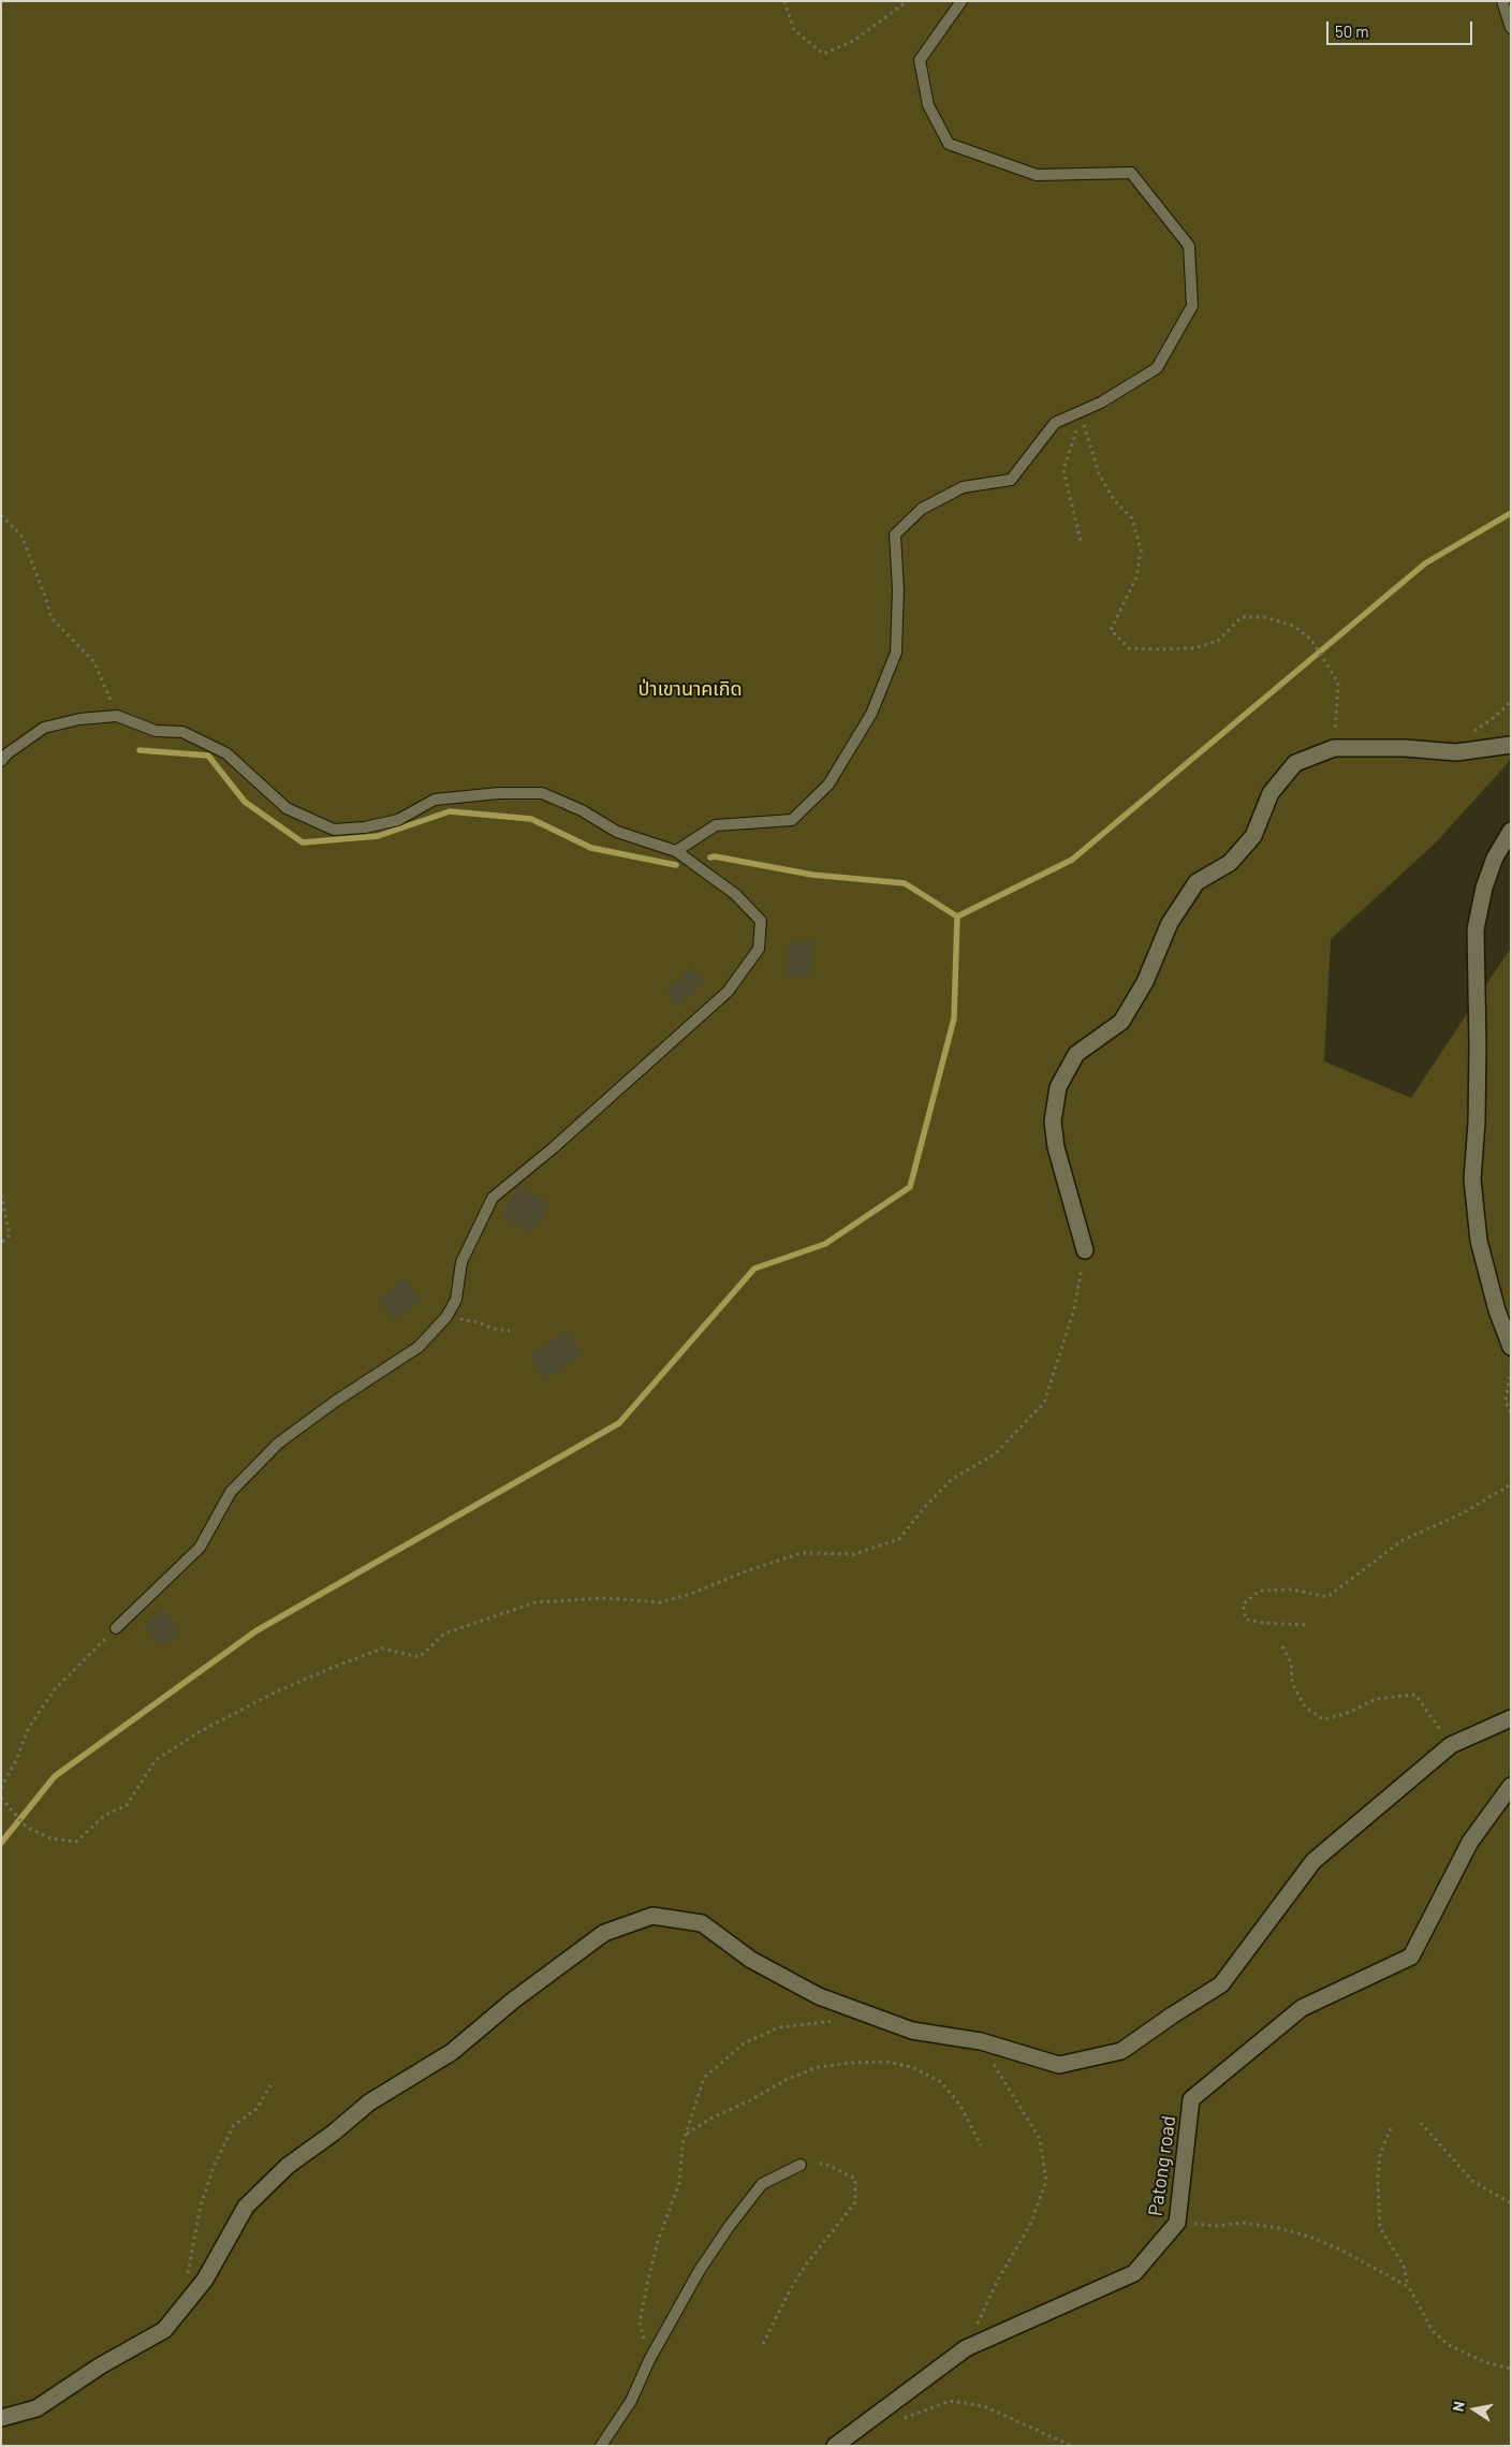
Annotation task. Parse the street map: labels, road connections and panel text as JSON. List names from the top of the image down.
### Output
{
  "streets": {
    "street": ["Patong road"]
  },
  "parks": ["ป่าเขานาคเกิด"],
  "scale_bar": "50 m",
  "north": "left"
}
